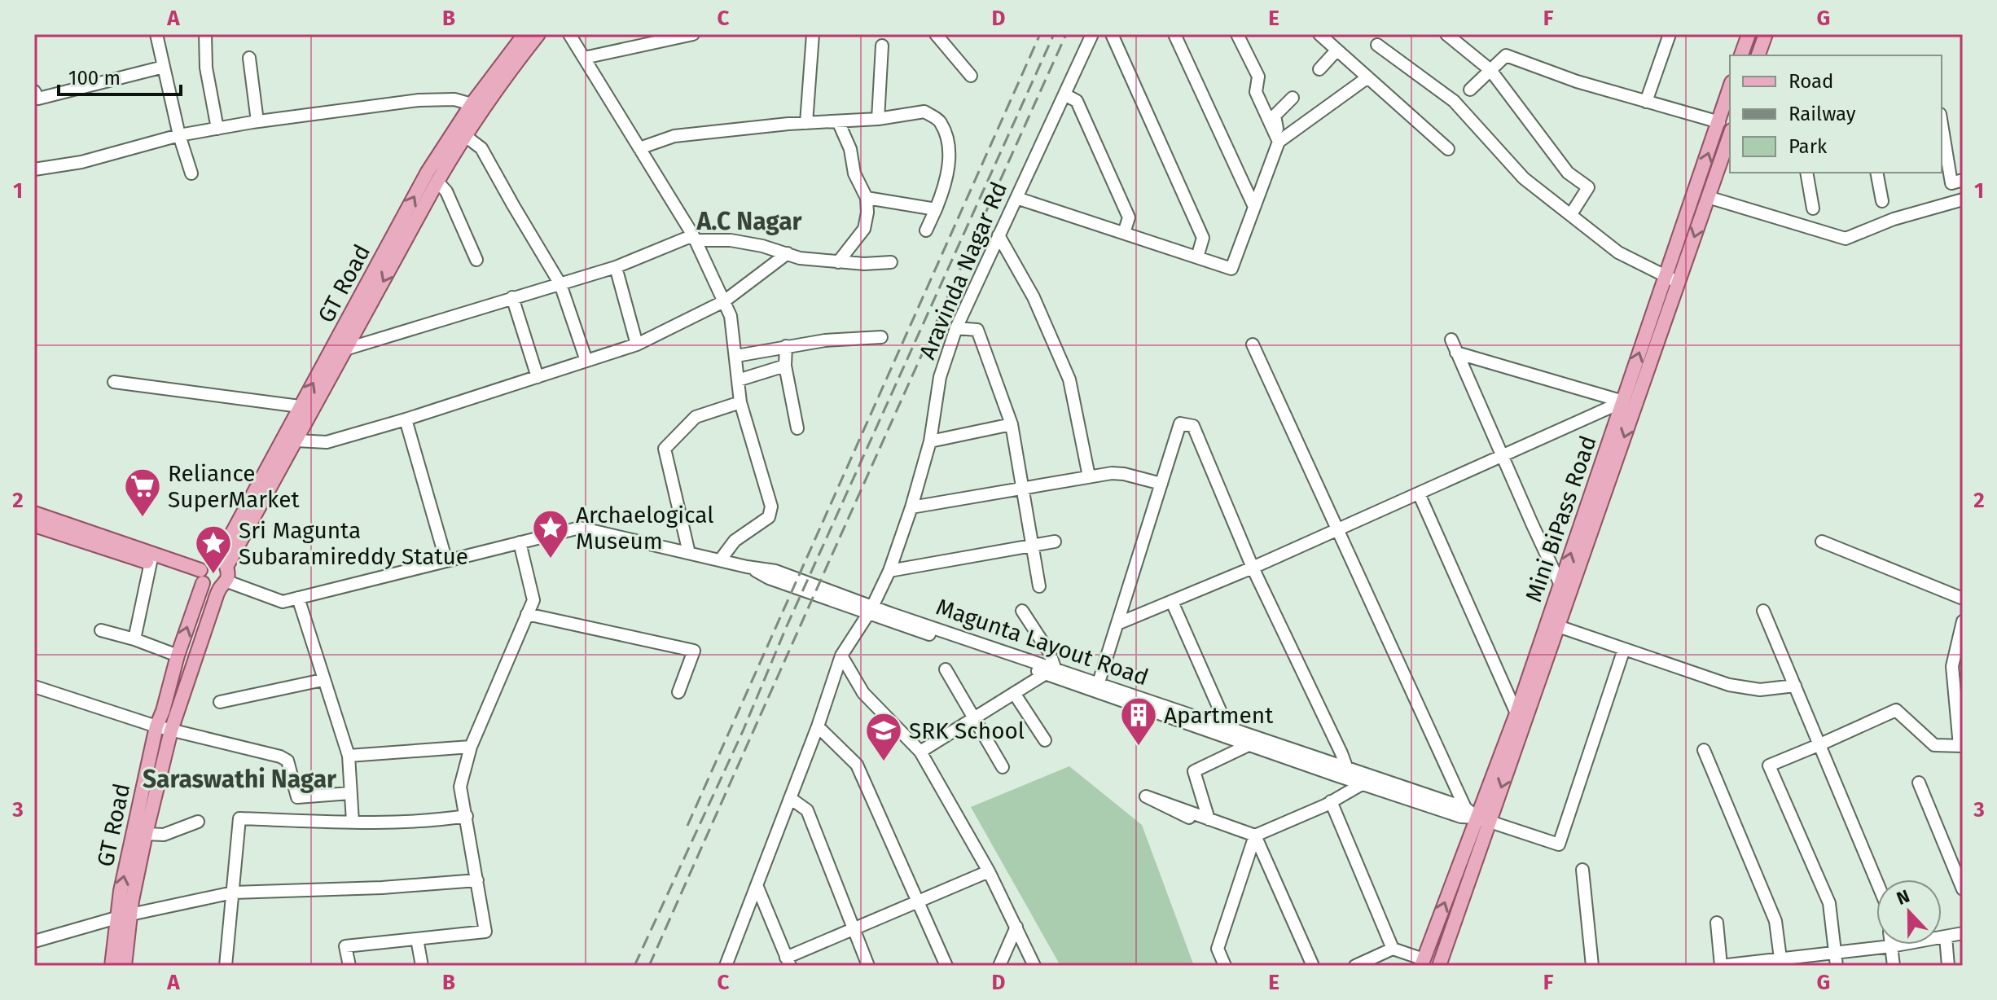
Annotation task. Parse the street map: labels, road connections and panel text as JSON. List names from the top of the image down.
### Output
{
  "streets": {
    "main road": ["GT Road", "Mini BiPass Road"],
    "street": ["Aravinda Nagar Rd", "Magunta Layout Road"]
  },
  "crossings": [
    ["Aravinda Nagar Rd", "Magunta Layout Road"],
    ["GT Road", "Magunta Layout Road"],
    ["Mini BiPass Road", "Magunta Layout Road"]
  ],
  "districts": ["A.C Nagar", "Saraswathi Nagar"],
  "places": {
    "supermarket": ["Reliance SuperMarket"],
    "place": ["Archaelogical Museum", "Sri Magunta Subaramireddy Statue"],
    "building": ["Apartment"],
    "school or university": ["SRK School"]
  },
  "legend": ["Road", "Railway", "Park"],
  "scale_bar": "100 m",
  "north": "top",
  "grid": {
    "columns": [
      "A",
      "B",
      "C",
      "D",
      "E",
      "F",
      "G"
    ],
    "rows": ["1", "2", "3"]
  }
}
